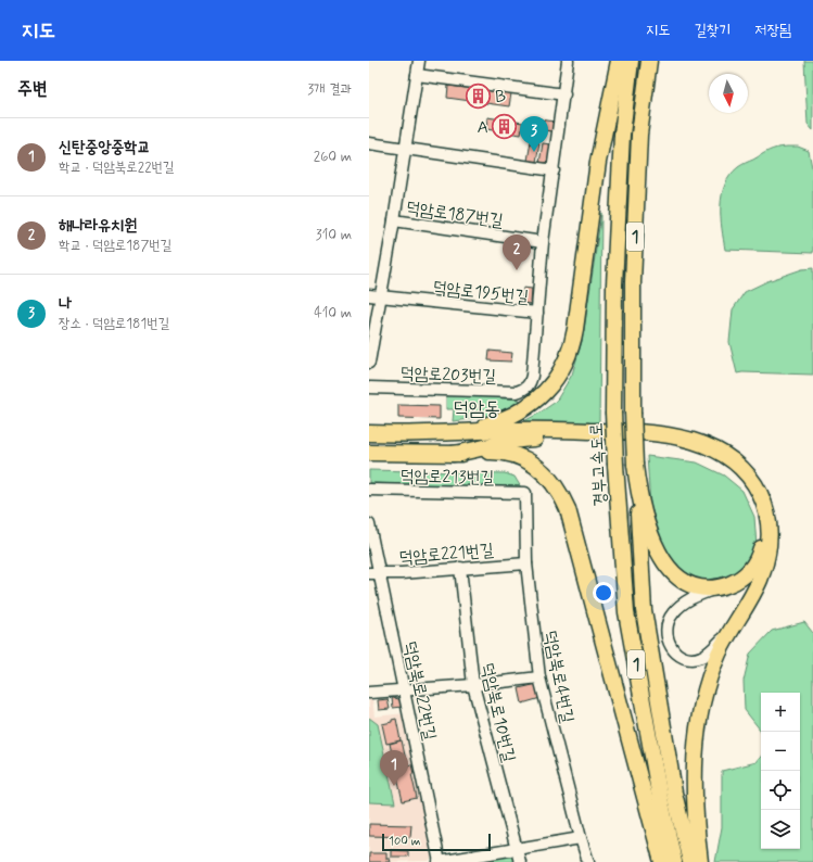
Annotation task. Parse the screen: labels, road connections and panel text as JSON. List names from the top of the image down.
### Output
{
  "streets": {
    "highway": ["1", "경부고속도로"],
    "street": [
      "덕암로187번길",
      "덕암로195번길",
      "덕암로203번길",
      "덕암로213번길",
      "덕암로221번길",
      "덕암북로4번길",
      "덕암북로22번길",
      "덕암북로10번길"
    ]
  },
  "crossings": [
    ["덕암로195번길", "덕암로203번길"],
    ["덕암로213번길", "덕암북로4번길"],
    ["덕암로221번길", "덕암북로4번길"],
    ["덕암로221번길", "덕암북로22번길"],
    ["덕암로221번길", "덕암북로10번길"]
  ],
  "districts": ["덕암동"],
  "places": {
    "building": ["B", "A"]
  },
  "scale_bar": "100 m",
  "north": "bottom",
  "page": {
    "header": "지도",
    "nav": ["지도", "길찾기", "저장됨"],
    "heading": ["주변", "3개 결과"],
    "pins": ["3", "2", "1"],
    "list": [
      {
        "mark": "1",
        "name": "신탄중앙중학교",
        "note": "학교 · 덕암북로22번길",
        "value": "260 m"
      },
      {
        "mark": "2",
        "name": "해나라유치원",
        "note": "학교 · 덕암로187번길",
        "value": "310 m"
      },
      {
        "mark": "3",
        "name": "나",
        "note": "장소 · 덕암로181번길",
        "value": "410 m"
      }
    ],
    "map_buttons": ["+", "−"],
    "scale": "100 m"
  }
}
